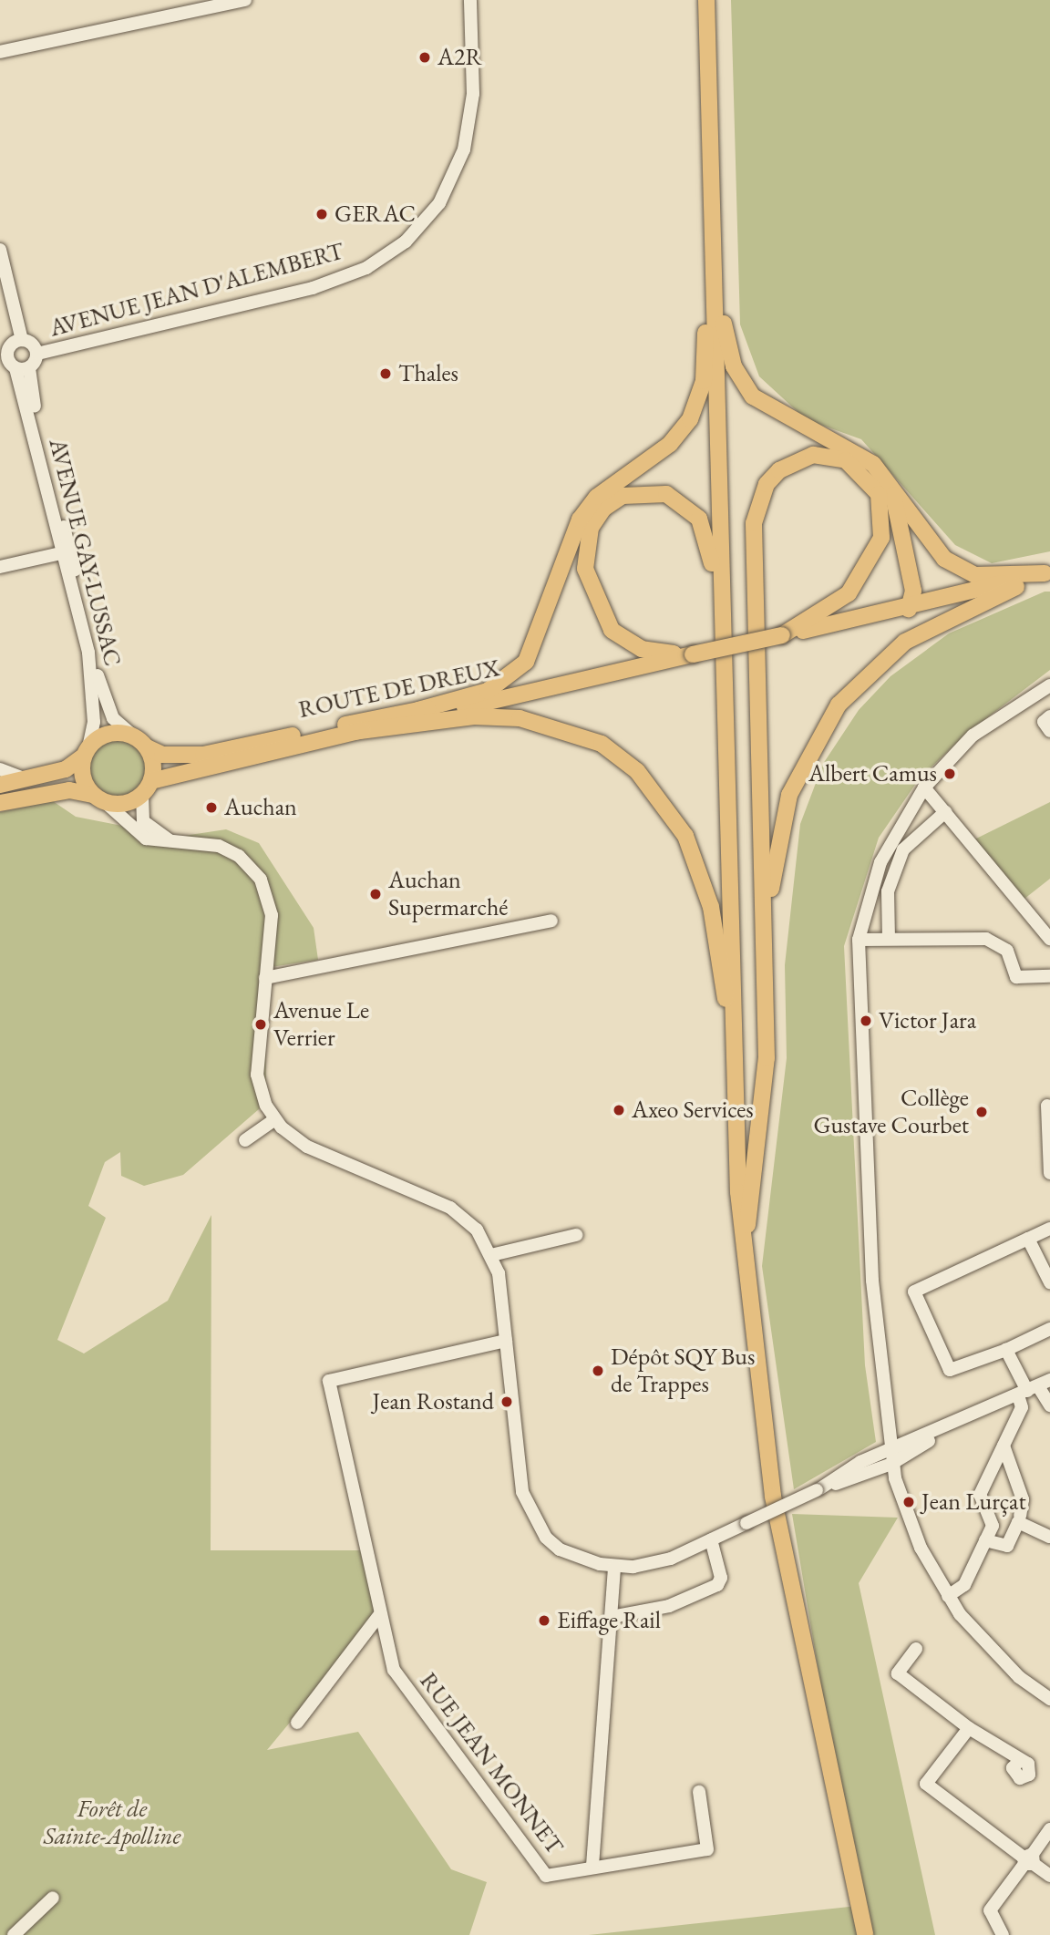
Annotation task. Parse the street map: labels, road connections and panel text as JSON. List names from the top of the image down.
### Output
{
  "streets": {
    "main road": ["ROUTE DE DREUX"],
    "street": ["AVENUE JEAN D'ALEMBERT", "AVENUE GAY-LUSSAC", "RUE JEAN MONNET"]
  },
  "crossings": [
    ["AVENUE GAY-LUSSAC", "ROUTE DE DREUX"]
  ],
  "parks": ["Forêt de Sainte-Apolline"],
  "places": [
    "A2R",
    "GERAC",
    "Thales",
    "Albert Camus",
    "Auchan",
    "Auchan Supermarché",
    "Victor Jara",
    "Avenue Le Verrier",
    "Axeo Services",
    "Collège Gustave Courbet",
    "Dépôt SQY Bus de Trappes",
    "Jean Rostand",
    "Jean Lurçat",
    "Eiffage Rail"
  ]
}
